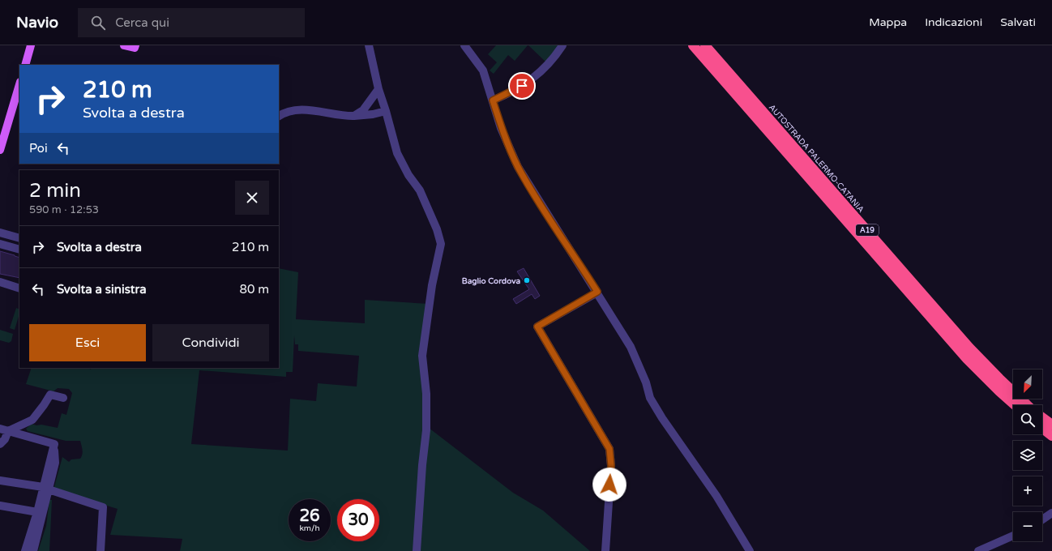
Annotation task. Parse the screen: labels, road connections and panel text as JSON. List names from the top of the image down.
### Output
{
  "streets": {
    "highway": ["AUTOSTRADA PALERMO-CATANIA", "A19"]
  },
  "places": ["Baglio Cordova"],
  "north": "bottom left",
  "page": {
    "header": "Navio",
    "search": "Cerca qui",
    "nav": ["Mappa", "Indicazioni", "Salvati"],
    "turn": ["210 m", "Svolta a destra"],
    "then": "Poi",
    "heading": ["2 min", "590 m · 12:53"],
    "list": [
      {
        "name": "Svolta a destra",
        "value": "210 m"
      },
      {
        "name": "Svolta a sinistra",
        "value": "80 m"
      }
    ],
    "buttons": ["Esci", "Condividi"],
    "map_buttons": ["+", "−"],
    "speed": "26 km/h",
    "limit": "30"
  }
}
